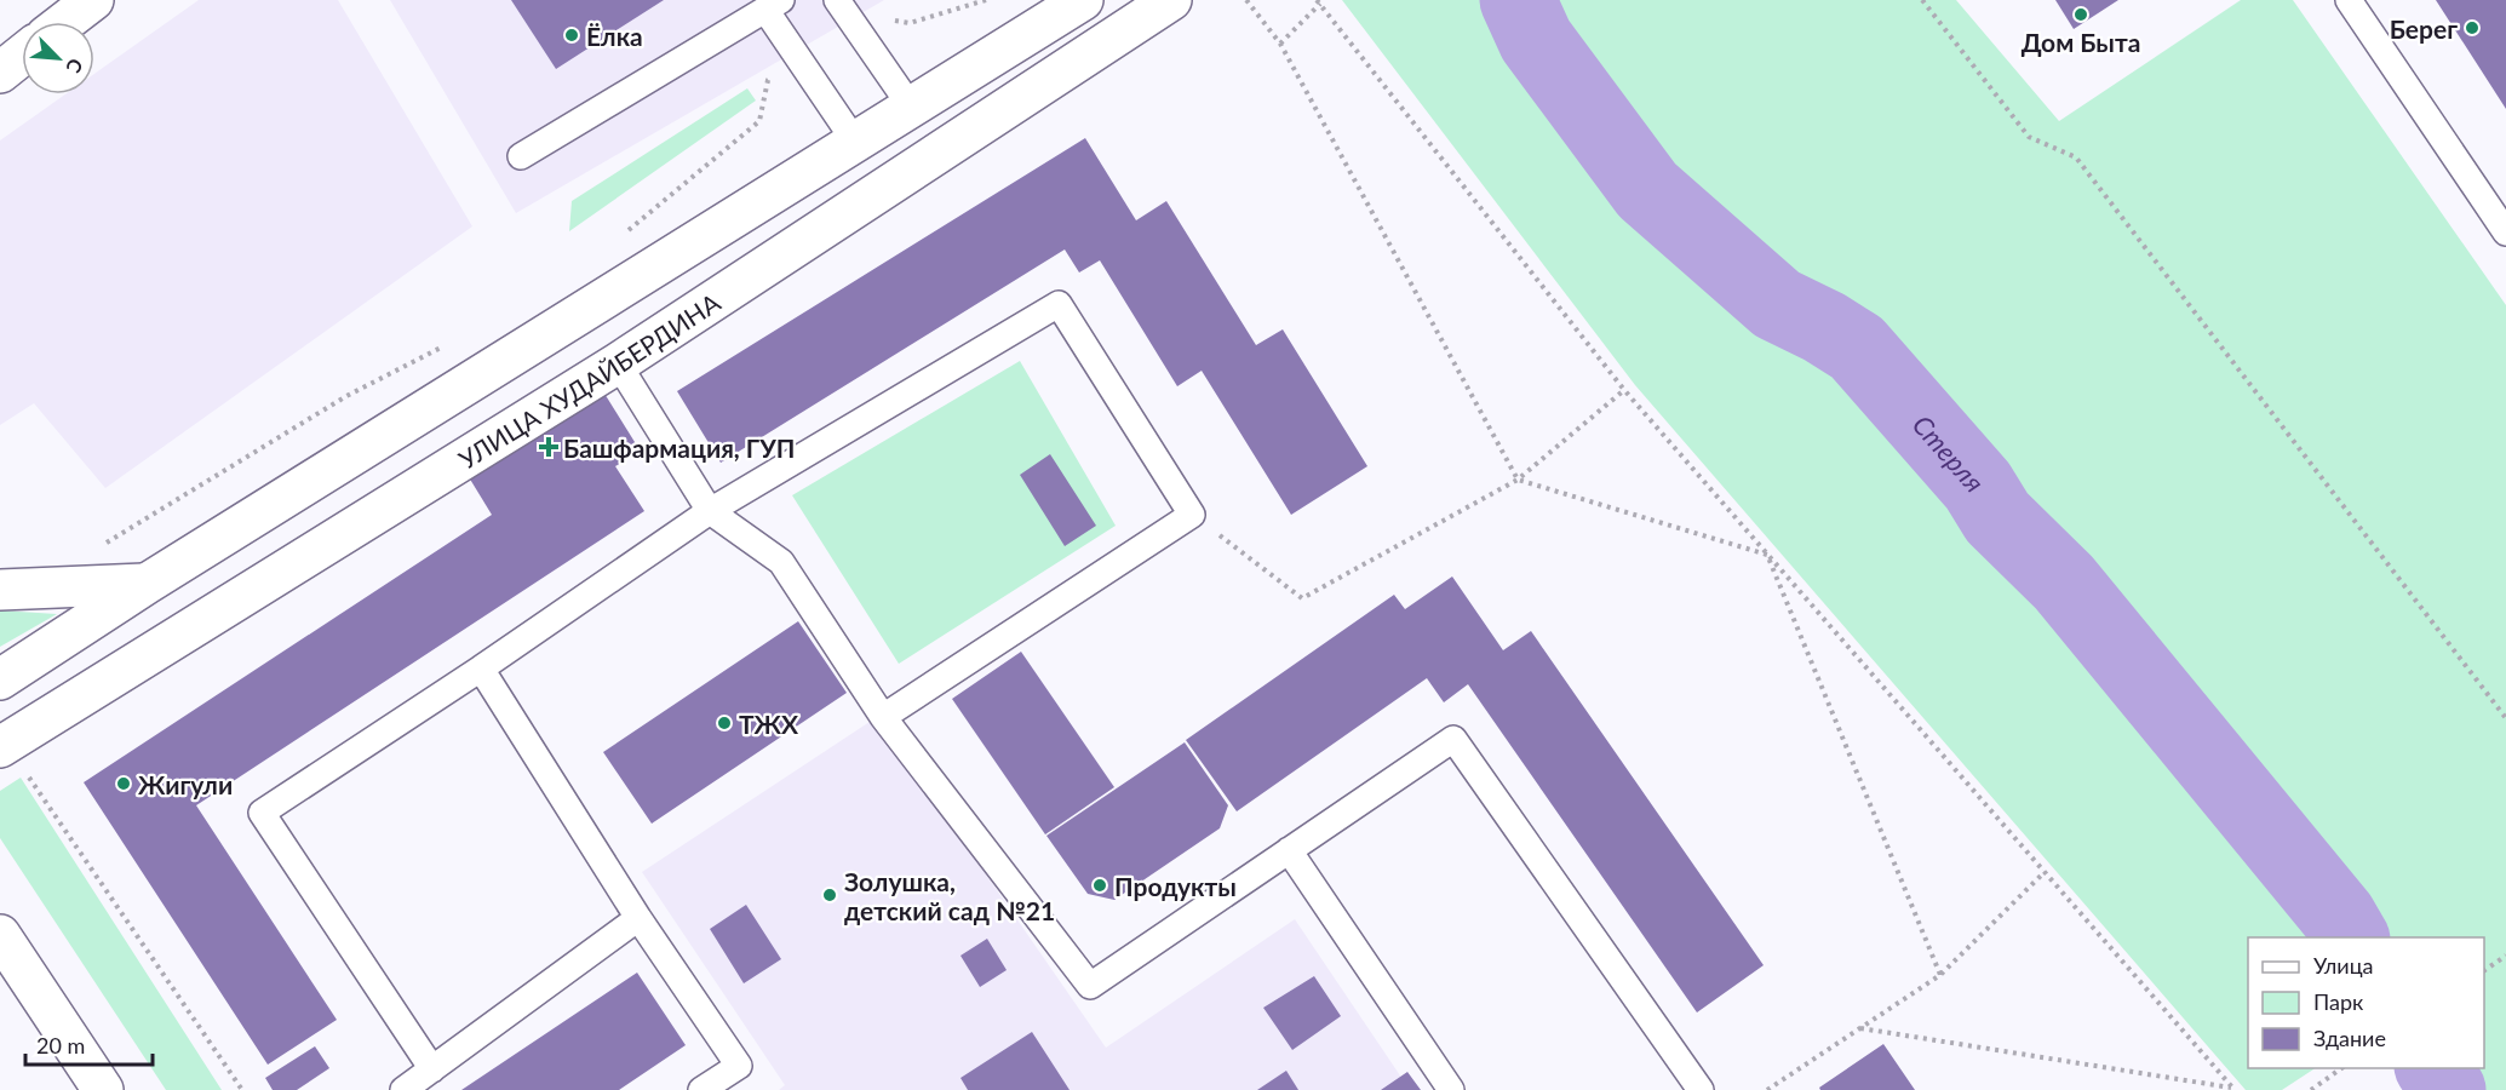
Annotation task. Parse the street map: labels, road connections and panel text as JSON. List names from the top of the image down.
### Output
{
  "streets": {
    "main road": ["УЛИЦА ХУДАЙБЕРДИНА"]
  },
  "water": ["Стерля"],
  "places": {
    "other": [
      "Дом Быта",
      "Берег",
      "Ёлка",
      "ТЖХ",
      "Жигули",
      "Продукты",
      "Золушка, детский сад №21"
    ],
    "health": ["Башфармация, ГУП"]
  },
  "legend": ["Улица", "Парк", "Здание"],
  "scale_bar": "20 m",
  "north": "bottom right"
}
